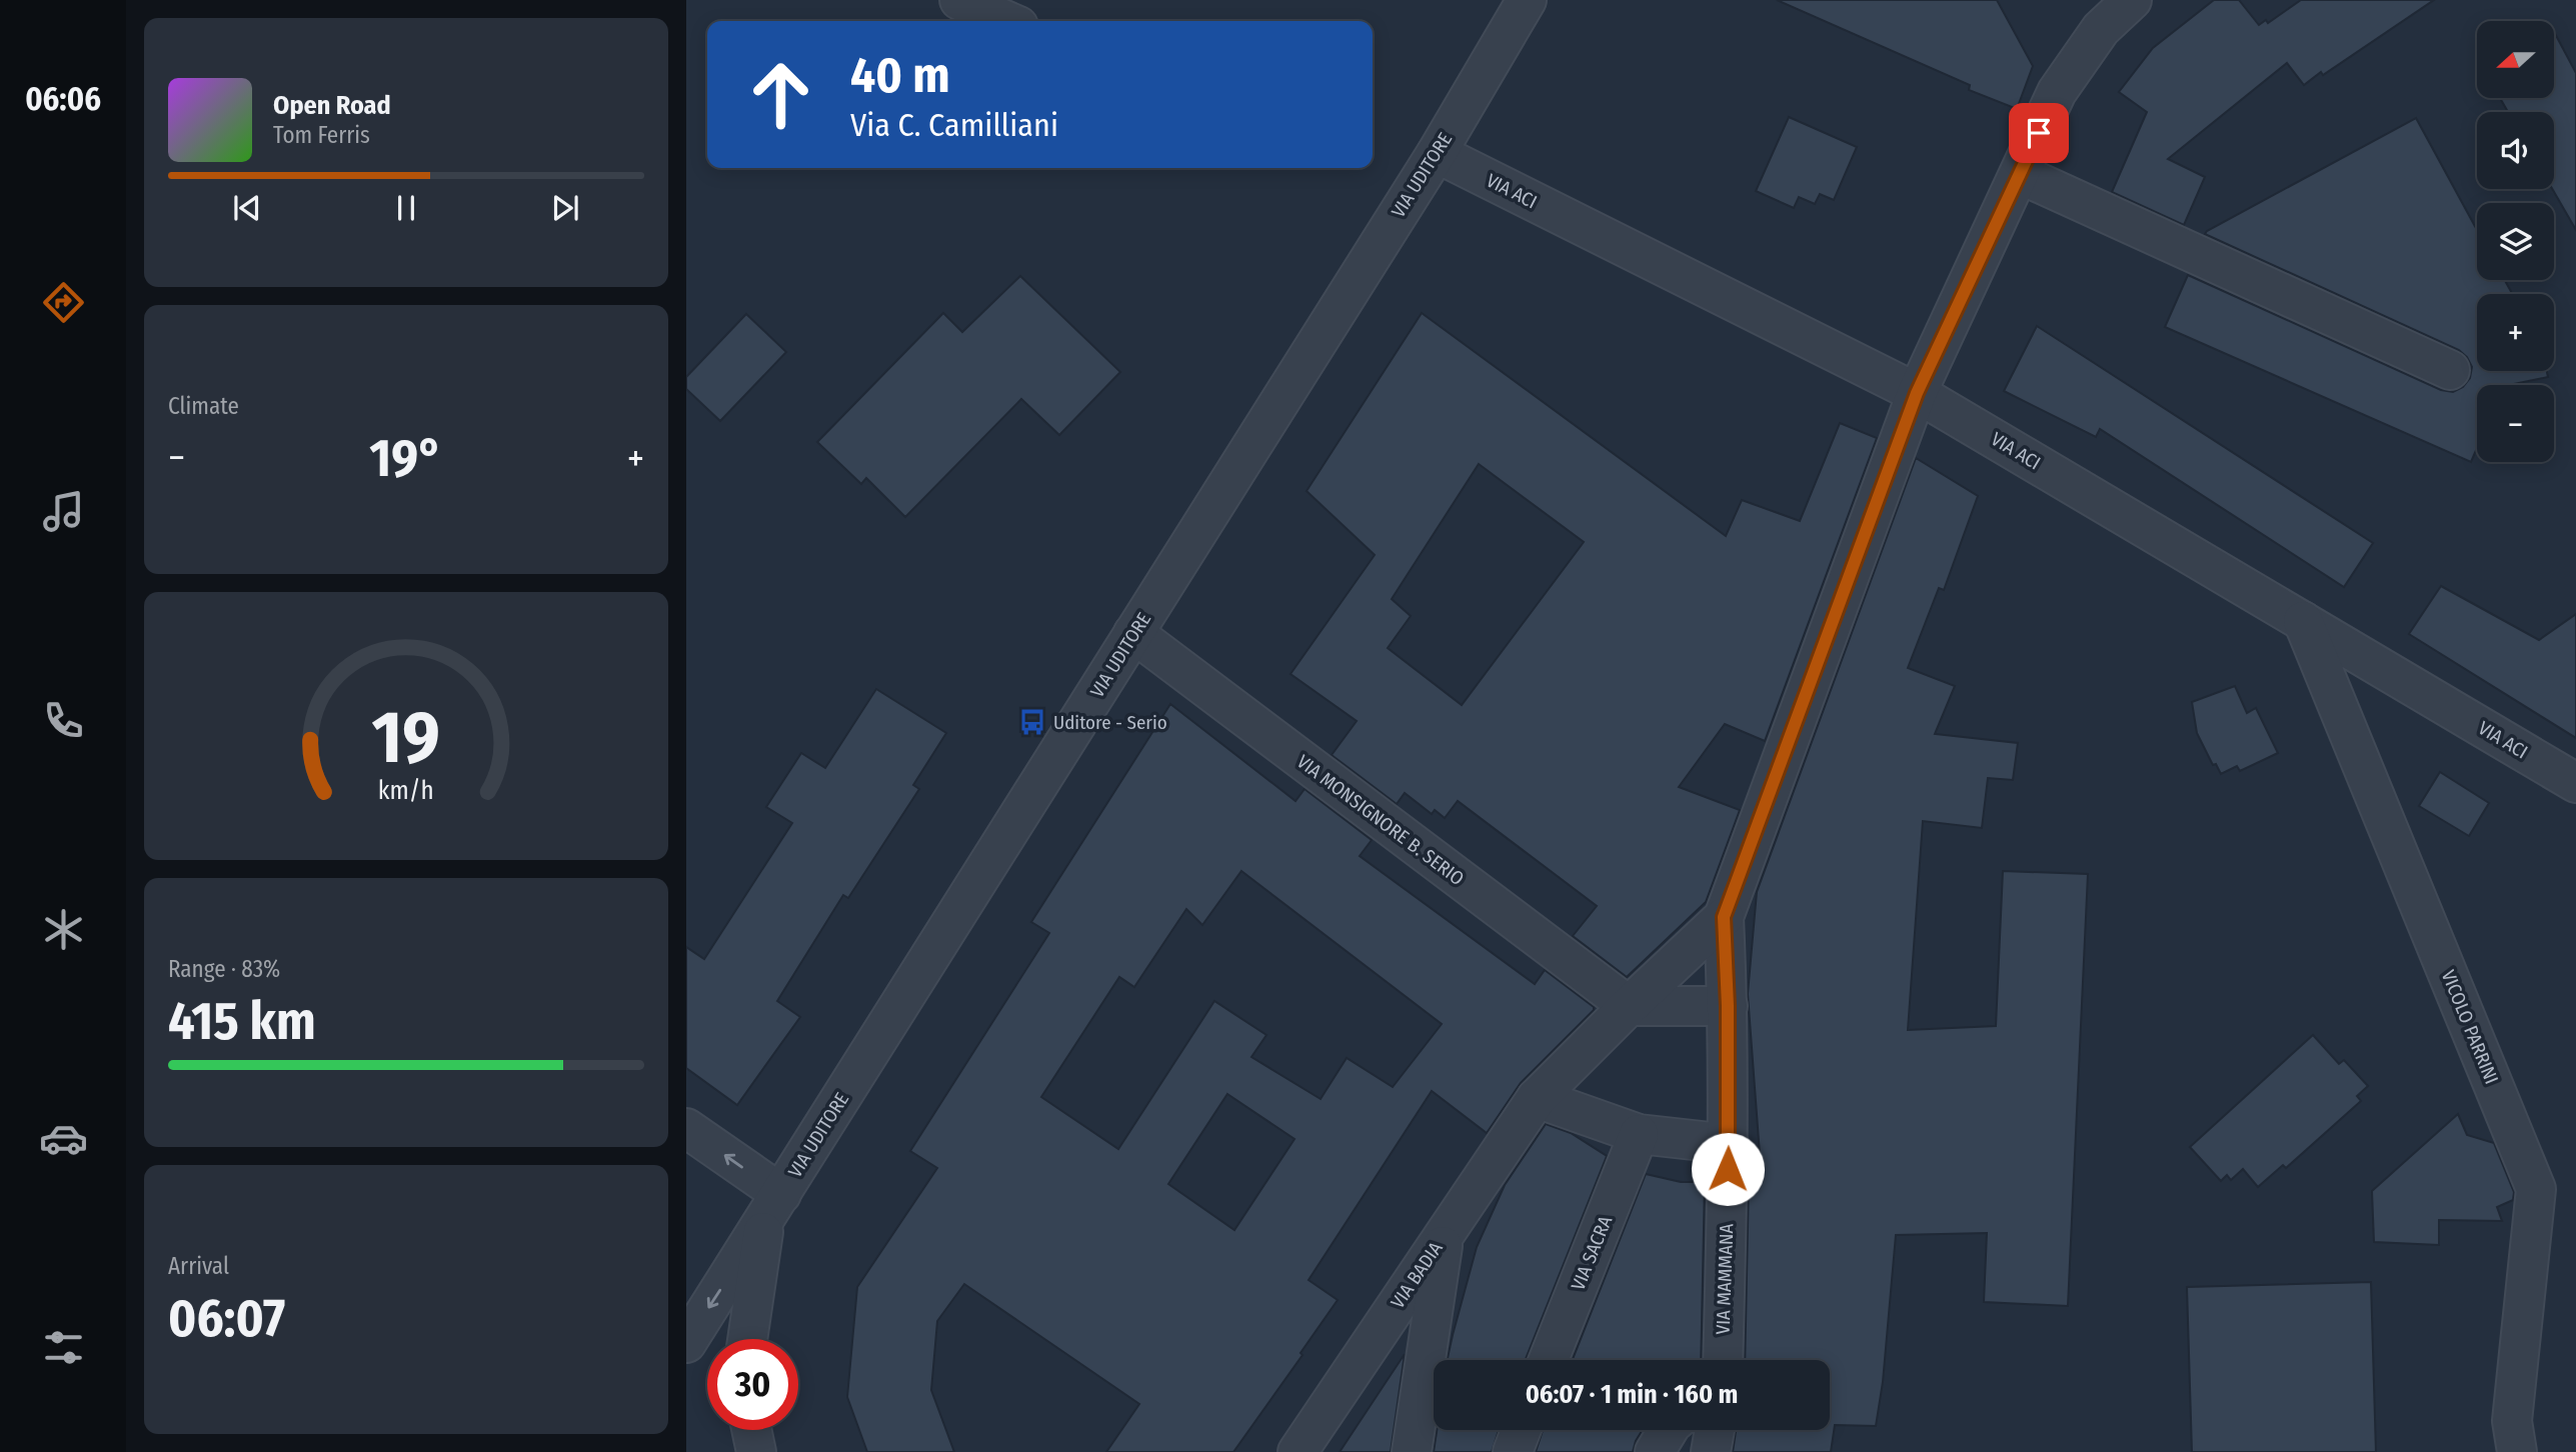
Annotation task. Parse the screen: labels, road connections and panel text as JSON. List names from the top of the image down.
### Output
{
  "streets": {
    "street": [
      "VIA UDITORE",
      "VIA ACI",
      "VIA MONSIGNORE B. SERIO",
      "VICOLO PARRINI",
      "VIA SACRA",
      "VIA BADIA",
      "VIA MAMMANA"
    ]
  },
  "crossings": [
    ["VIA UDITORE", "VIA ACI"],
    ["VIA UDITORE", "VIA MONSIGNORE B. SERIO"],
    ["VIA ACI", "VICOLO PARRINI"],
    ["VIA MONSIGNORE B. SERIO", "VIA BADIA"],
    ["VIA BADIA", "VIA MAMMANA"]
  ],
  "places": {
    "bus stop": ["Uditore - Serio"]
  },
  "north": "left",
  "page": {
    "tabs": "06:06",
    "map_buttons": ["+", "−"],
    "turn": ["40 m", "Via C. Camilliani"],
    "song": ["Open Road", "Tom Ferris"],
    "tile": [
      "Climate",
      ["Range · 83%", "415 km"],
      ["Arrival", "06:07"]
    ],
    "heat": ["−", "19°", "+"],
    "limit": "30",
    "trip": "06:07 · 1 min · 160 m",
    "gauge": ["19", "km/h"]
  }
}
